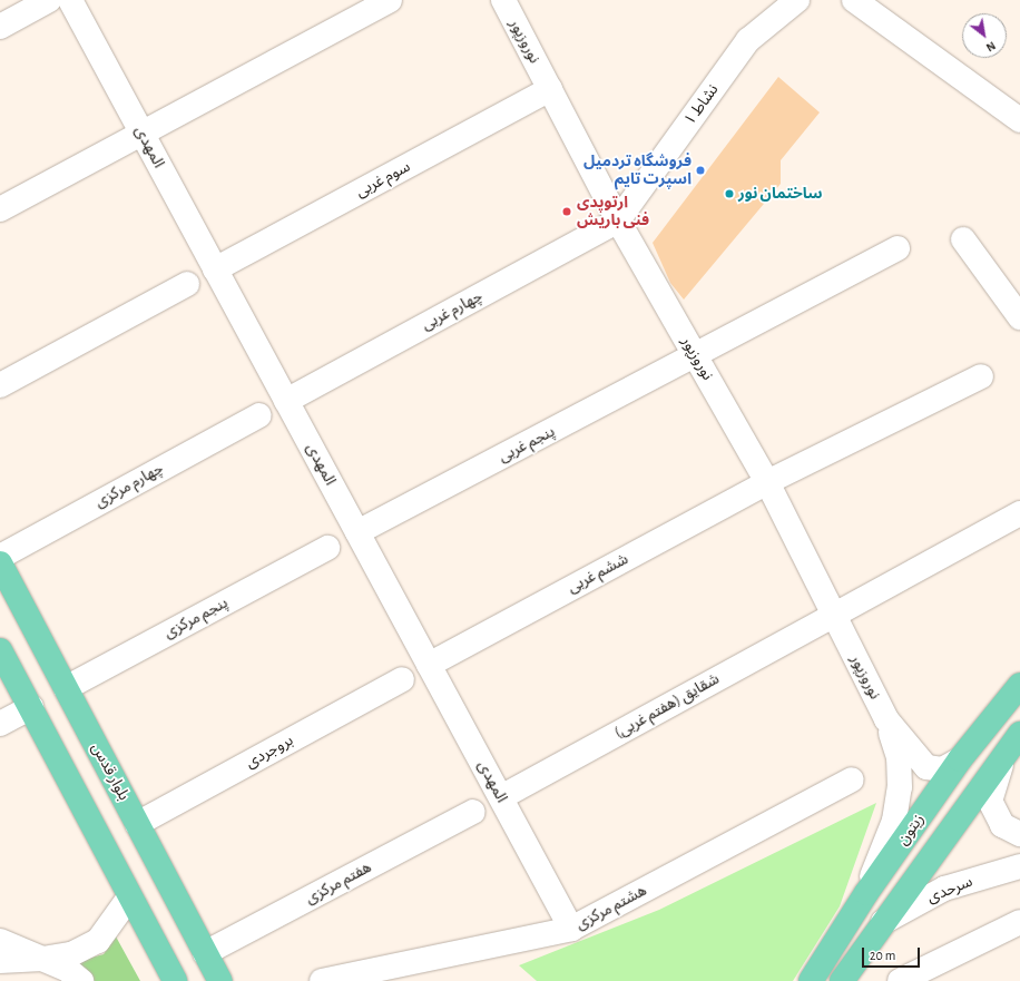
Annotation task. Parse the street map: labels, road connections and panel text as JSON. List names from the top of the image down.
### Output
{
  "streets": {
    "main road": ["بلوار قدس", "زیتون"],
    "street": [
      "نوروزپور",
      "نشاط ۱",
      "المهدی",
      "سوم غربی",
      "چهارم غربی",
      "پنجم غربی",
      "چهارم مرکزی",
      "ششم غربی",
      "پنجم مرکزی",
      "شقایق (هفتم غربی)",
      "بروجردی",
      "هفتم مرکزی",
      "سرحدی",
      "هشتم مرکزی"
    ]
  },
  "crossings": [
    ["نوروزپور", "نشاط ۱"],
    ["نوروزپور", "سوم غربی"],
    ["نوروزپور", "چهارم غربی"],
    ["نوروزپور", "پنجم غربی"],
    ["نوروزپور", "ششم غربی"],
    ["نوروزپور", "شقایق (هفتم غربی)"],
    ["نوروزپور", "زیتون"],
    ["نشاط ۱", "چهارم غربی"],
    ["المهدی", "سوم غربی"],
    ["المهدی", "چهارم غربی"],
    ["المهدی", "پنجم غربی"],
    ["المهدی", "ششم غربی"],
    ["المهدی", "شقایق (هفتم غربی)"],
    ["المهدی", "هشتم مرکزی"],
    ["پنجم مرکزی", "بلوار قدس"],
    ["بروجردی", "بلوار قدس"],
    ["بلوار قدس", "هفتم مرکزی"],
    ["زیتون", "سرحدی"]
  ],
  "places": ["فروشگاه تردمیل اسپرت تایم", "ساختمان نور", "ارتوپدی فنی باریش"],
  "scale_bar": "20 m",
  "north": "bottom right"
}
